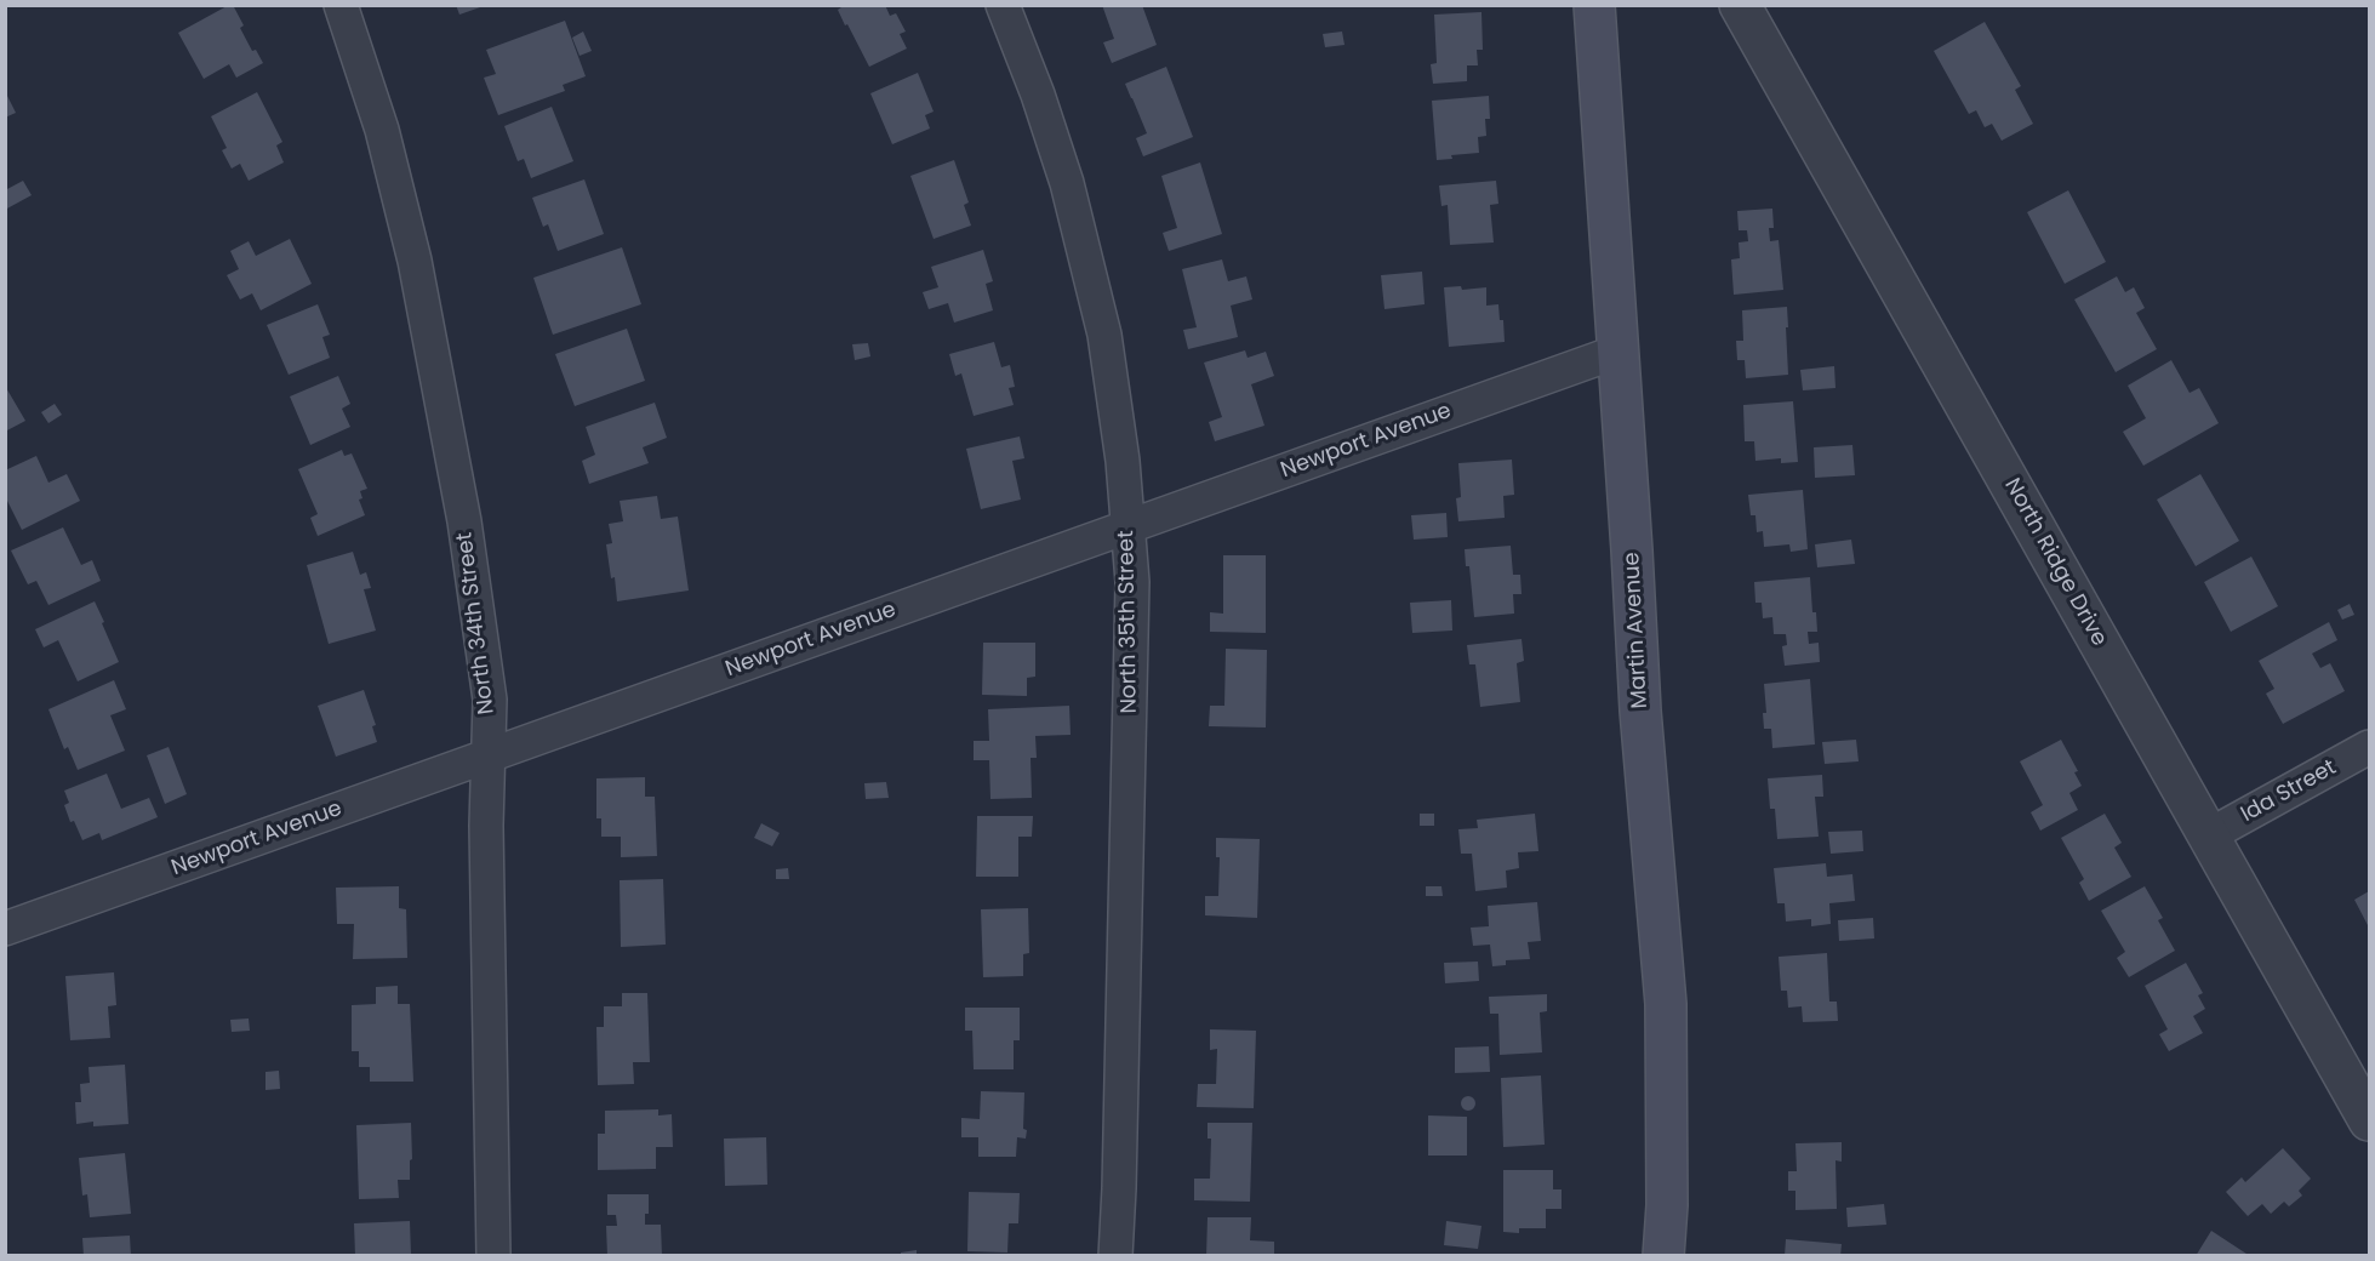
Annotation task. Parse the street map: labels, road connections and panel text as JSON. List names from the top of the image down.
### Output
{
  "streets": {
    "main road": ["Martin Avenue"],
    "street": [
      "Newport Avenue",
      "North Ridge Drive",
      "North 35th Street",
      "North 34th Street",
      "Ida Street"
    ]
  },
  "crossings": [
    ["Newport Avenue", "North 35th Street"],
    ["Newport Avenue", "North 34th Street"],
    ["Newport Avenue", "Martin Avenue"],
    ["North Ridge Drive", "Ida Street"]
  ]
}
